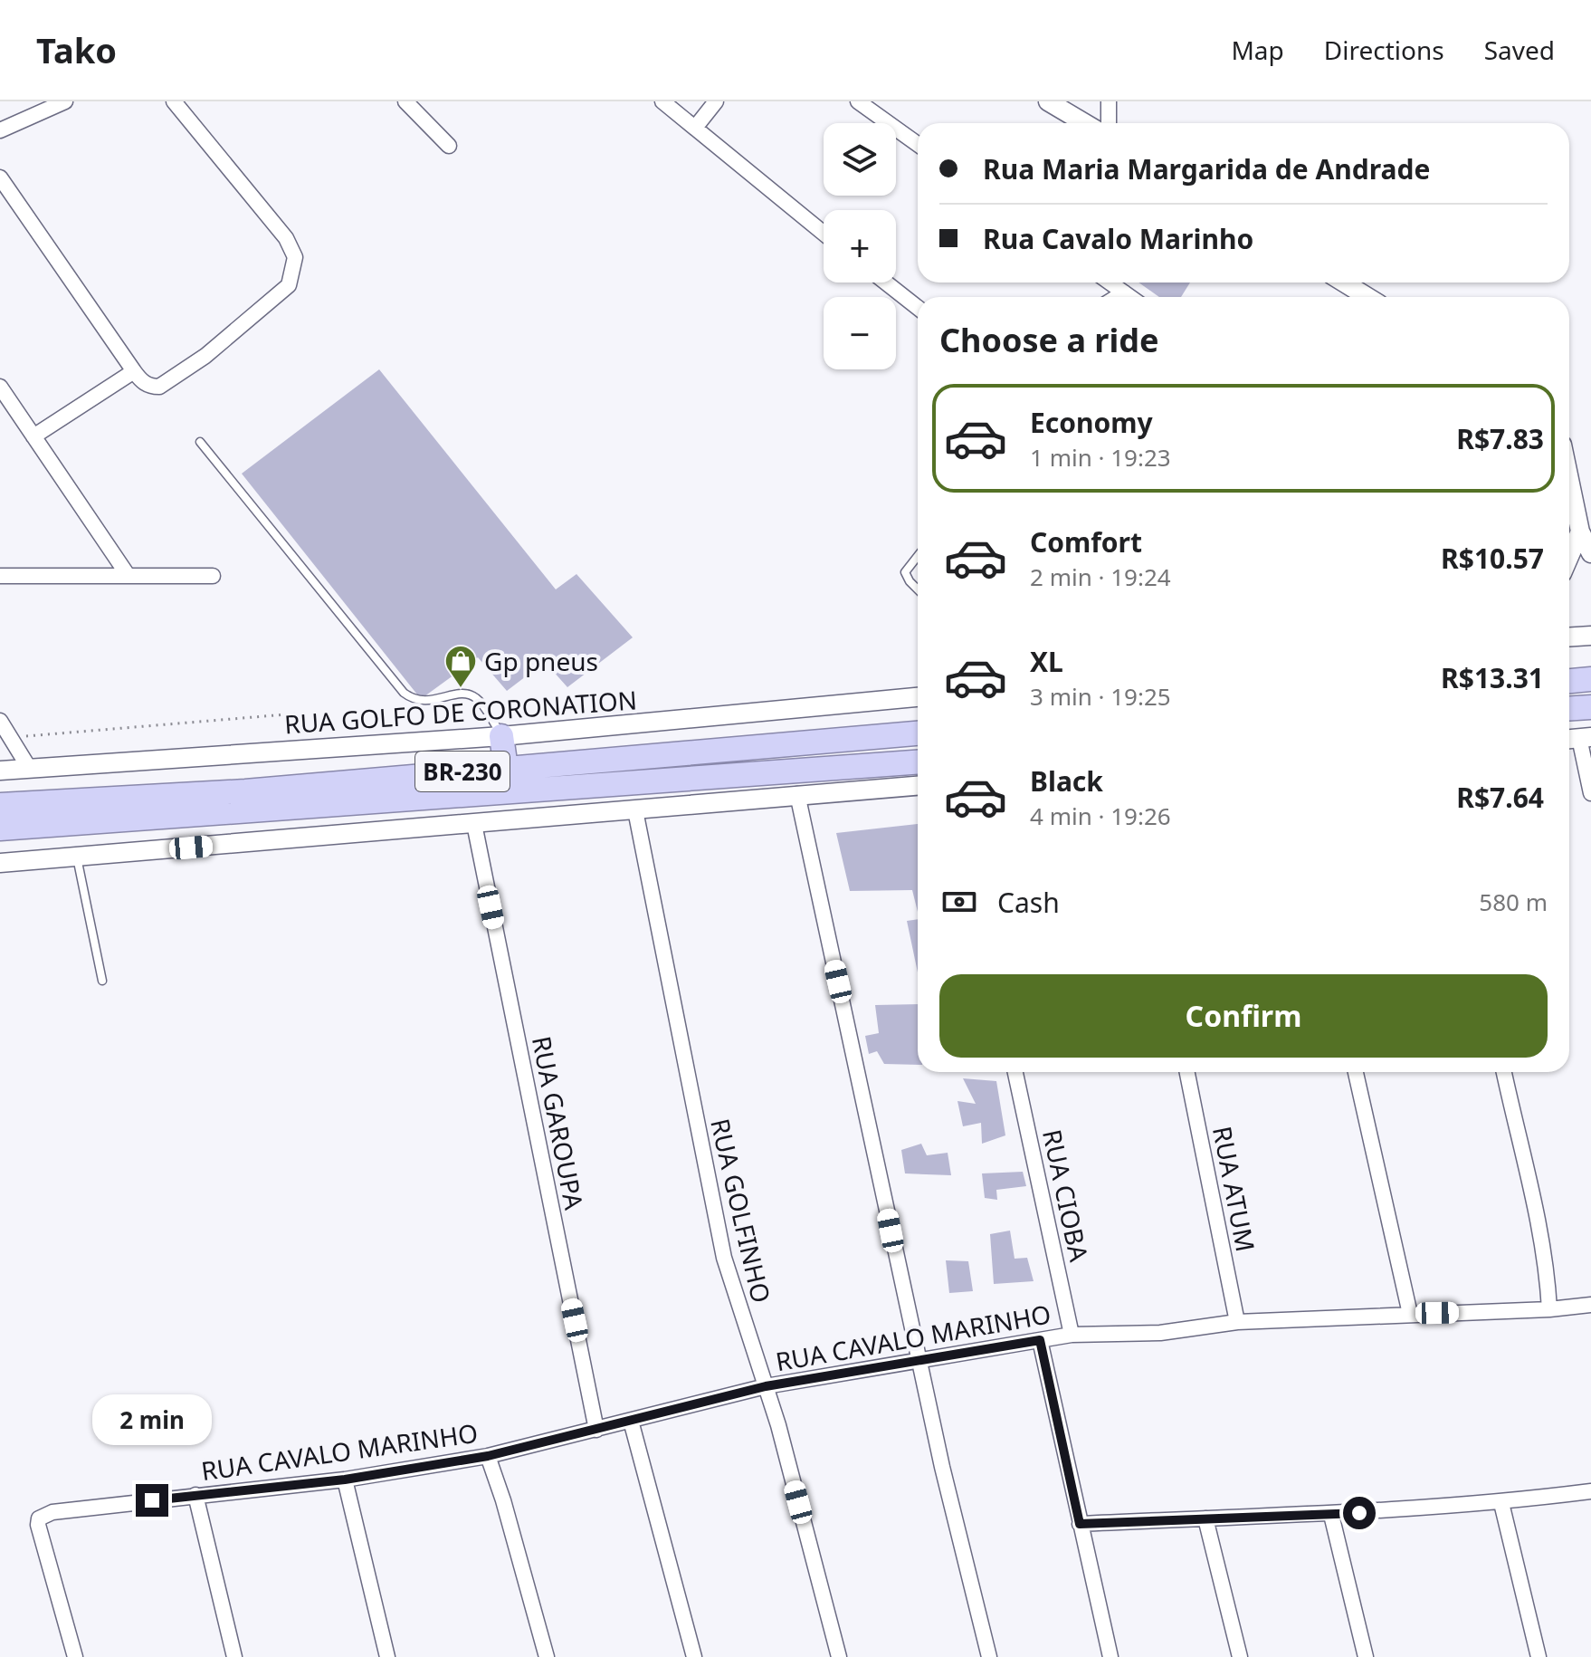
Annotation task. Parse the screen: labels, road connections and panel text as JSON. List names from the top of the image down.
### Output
{
  "streets": {
    "highway": ["BR-230"],
    "street": [
      "RUA GOLFO DE CORONATION",
      "RUA GAROUPA",
      "RUA ATUM",
      "RUA CIOBA",
      "RUA GOLFINHO",
      "RUA CAVALO MARINHO"
    ]
  },
  "crossings": [
    ["RUA GAROUPA", "RUA CAVALO MARINHO"],
    ["RUA ATUM", "RUA CAVALO MARINHO"],
    ["RUA CIOBA", "RUA CAVALO MARINHO"],
    ["RUA GOLFINHO", "RUA CAVALO MARINHO"]
  ],
  "places": {
    "shop": ["Gp pneus"]
  },
  "page": {
    "header": "Tako",
    "nav": ["Map", "Directions", "Saved"],
    "map_buttons": ["+", "−"],
    "banner": ["Rua Maria Margarida de Andrade", "Rua Cavalo Marinho"],
    "heading": "Choose a ride",
    "list": [
      {
        "name": "Economy",
        "note": "1 min · 19:23",
        "value": "R$7.83"
      },
      {
        "name": "Comfort",
        "note": "2 min · 19:24",
        "value": "R$10.57"
      },
      {
        "name": "XL",
        "note": "3 min · 19:25",
        "value": "R$13.31"
      },
      {
        "name": "Black",
        "note": "4 min · 19:26",
        "value": "R$7.64"
      }
    ],
    "pay": ["Cash", "580 m"],
    "buttons": "Confirm",
    "bubble": "2 min"
  }
}
